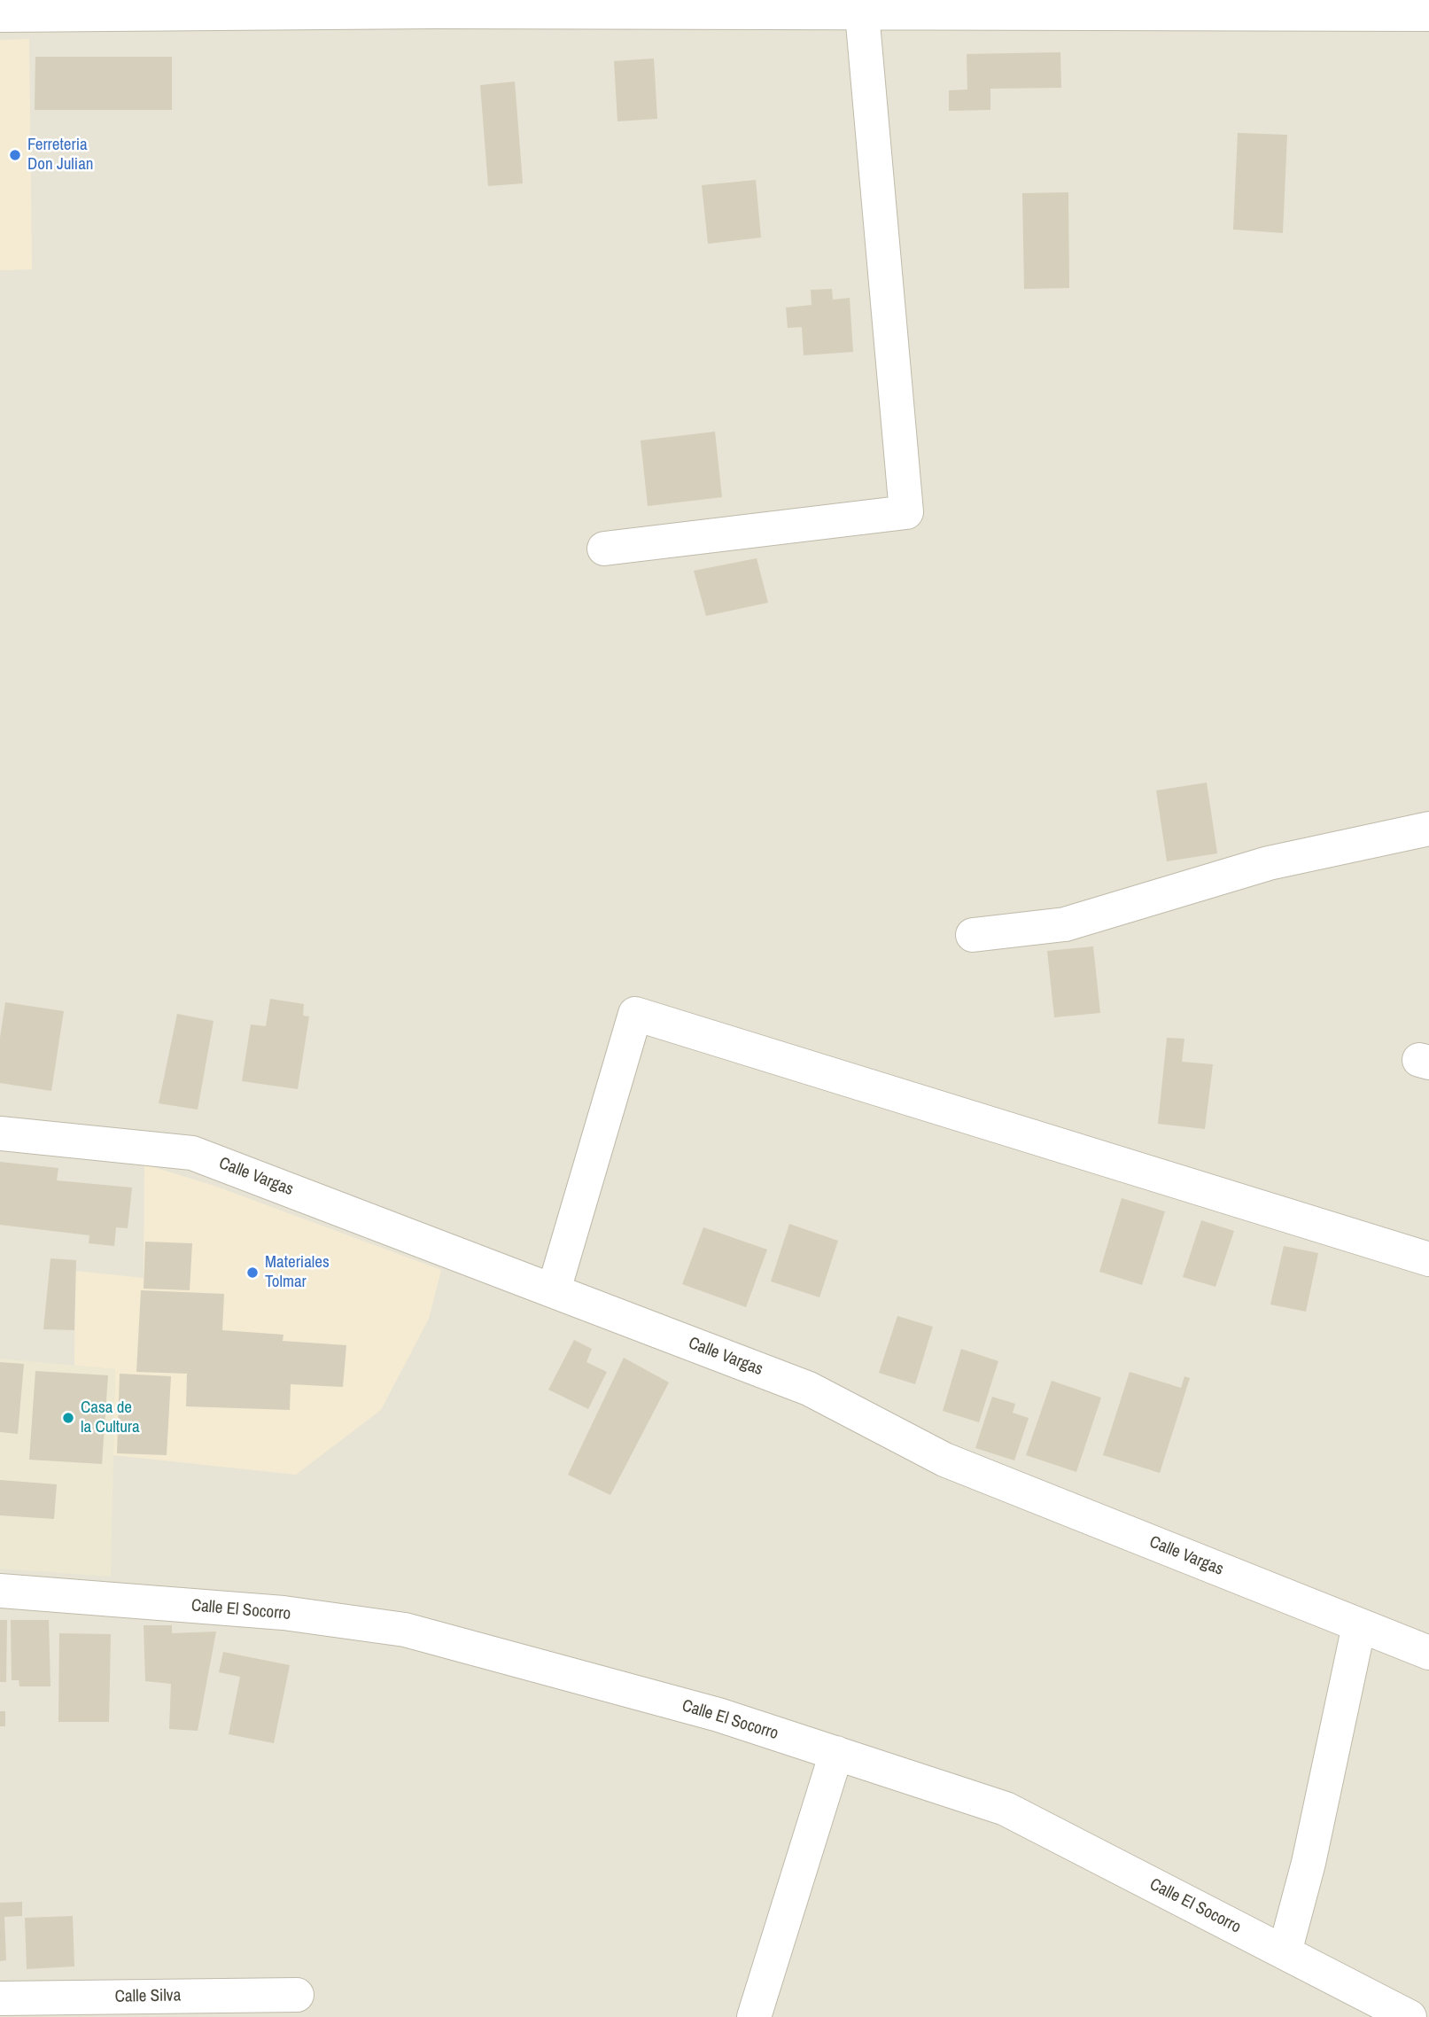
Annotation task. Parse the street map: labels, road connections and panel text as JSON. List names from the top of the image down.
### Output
{
  "streets": {
    "street": ["Calle Vargas", "Calle El Socorro", "Calle Silva"]
  },
  "places": ["Ferreteria Don Julian", "Materiales Tolmar", "Casa de la Cultura"]
}
